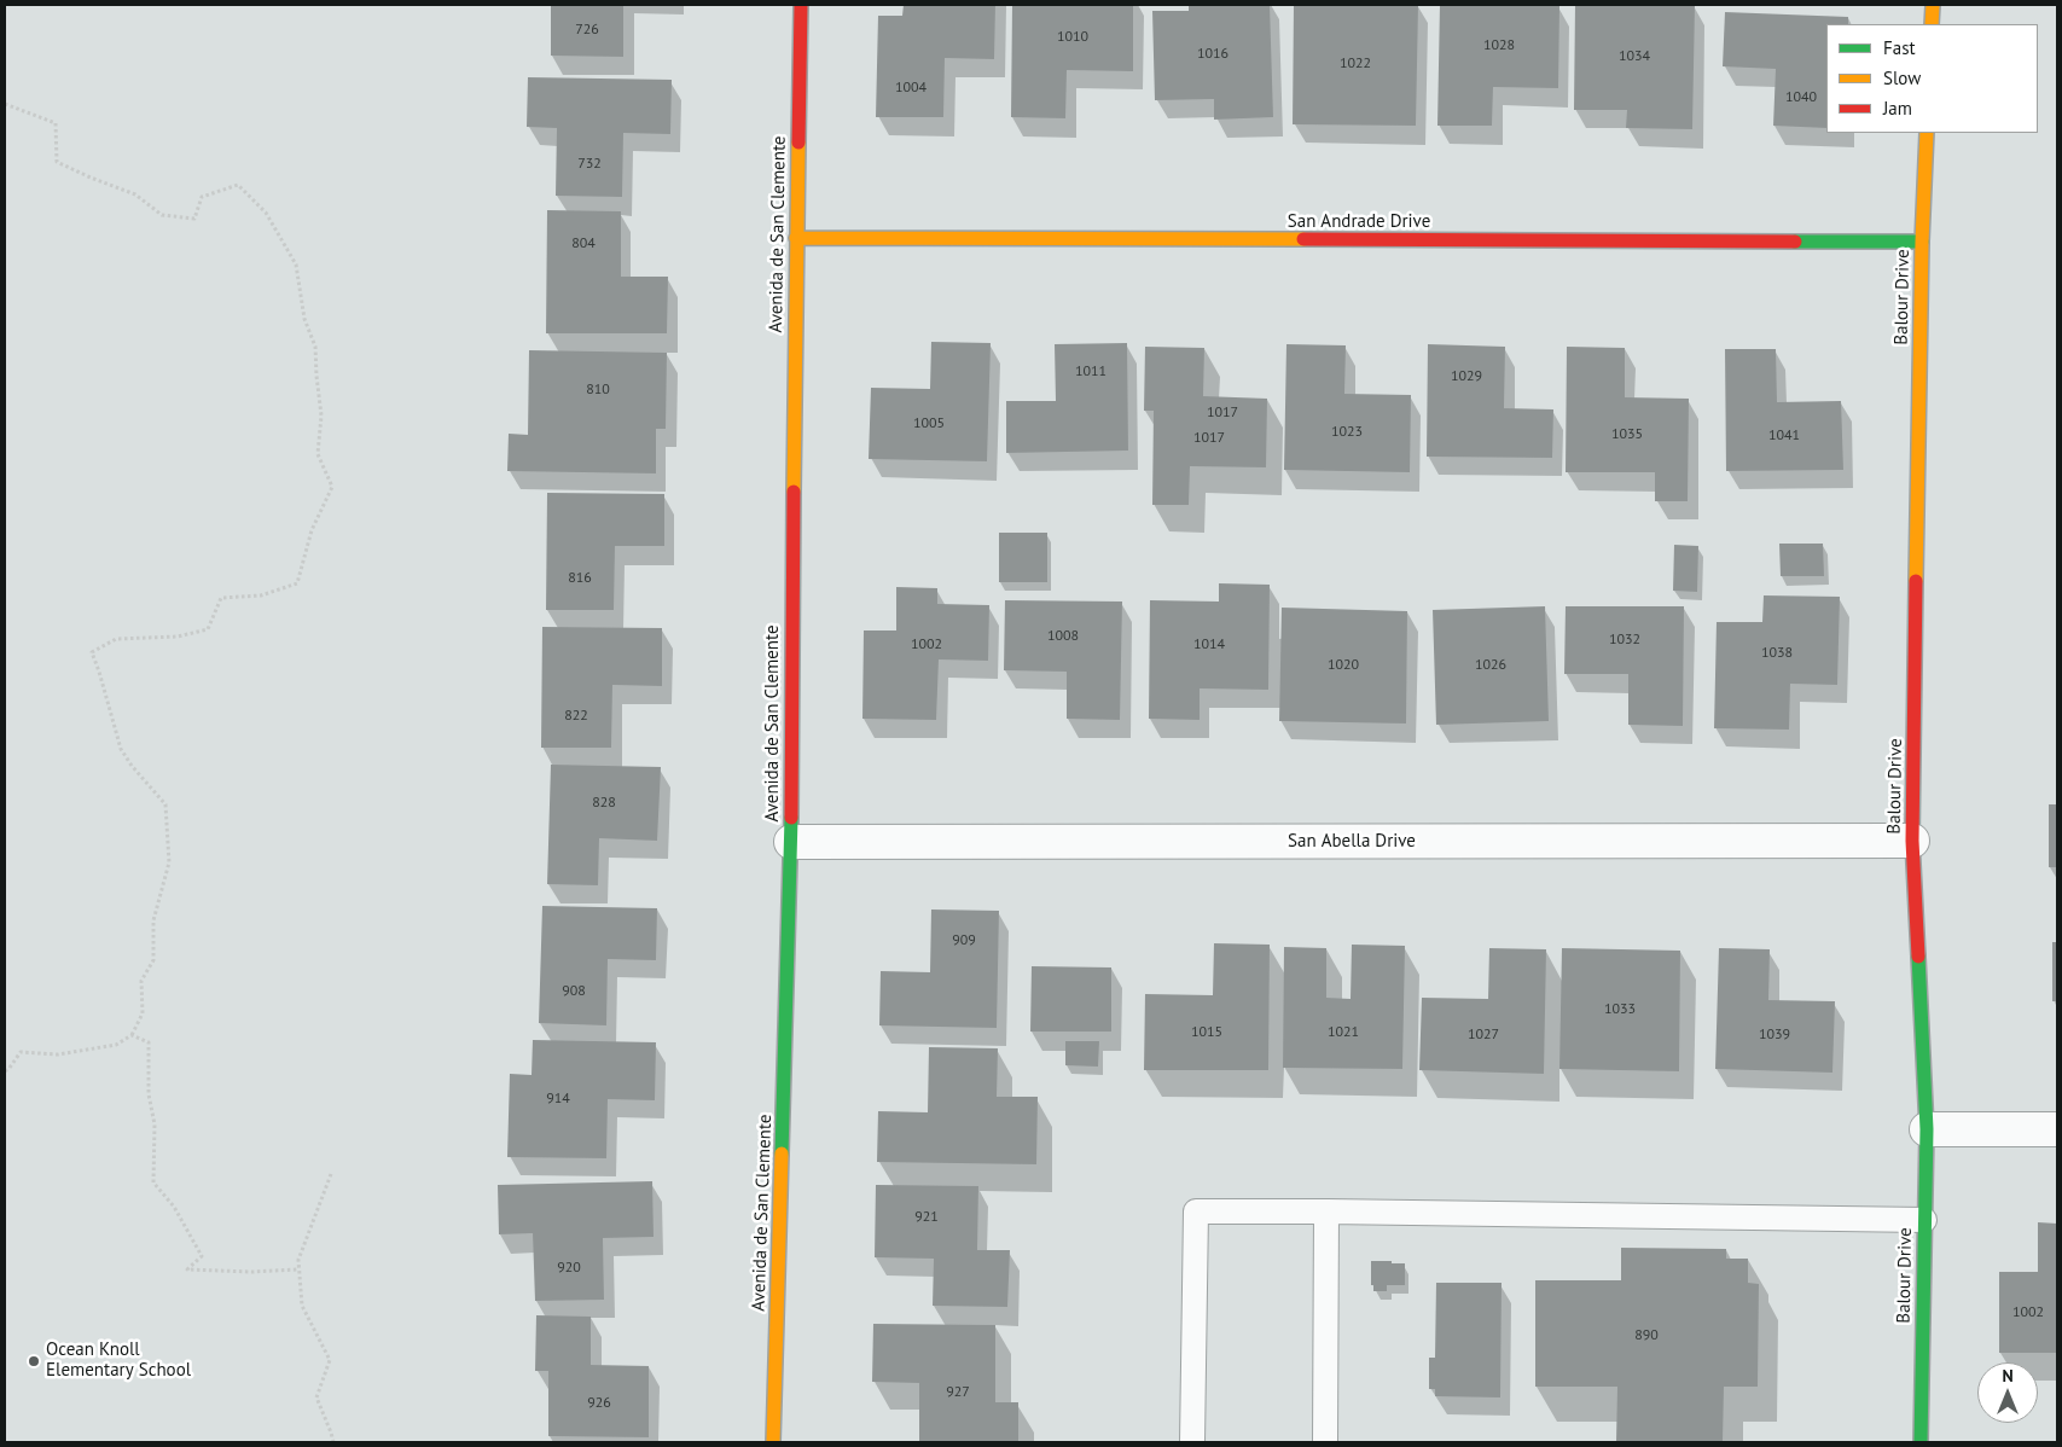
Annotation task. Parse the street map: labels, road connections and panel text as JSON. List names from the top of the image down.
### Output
{
  "streets": {
    "street": [
      "San Andrade Drive",
      "Avenida de San Clemente",
      "Balour Drive",
      "San Abella Drive"
    ]
  },
  "crossings": [
    ["San Andrade Drive", "Avenida de San Clemente"],
    ["San Andrade Drive", "Balour Drive"],
    ["Avenida de San Clemente", "San Abella Drive"],
    ["Balour Drive", "San Abella Drive"]
  ],
  "places": ["Ocean Knoll Elementary School"],
  "house_numbers": [
    "726",
    "1010",
    "1028",
    "1016",
    "1034",
    "1022",
    "1004",
    "1040",
    "732",
    "804",
    "1011",
    "1029",
    "810",
    "1017",
    "1005",
    "1023",
    "1035",
    "1041",
    "1017",
    "816",
    "1008",
    "1032",
    "1002",
    "1014",
    "1038",
    "1020",
    "1026",
    "822",
    "828",
    "909",
    "908",
    "1033",
    "1015",
    "1021",
    "1027",
    "1039",
    "914",
    "921",
    "920",
    "1002",
    "890",
    "927",
    "926"
  ],
  "legend": ["Fast", "Slow", "Jam"],
  "north": "top"
}
